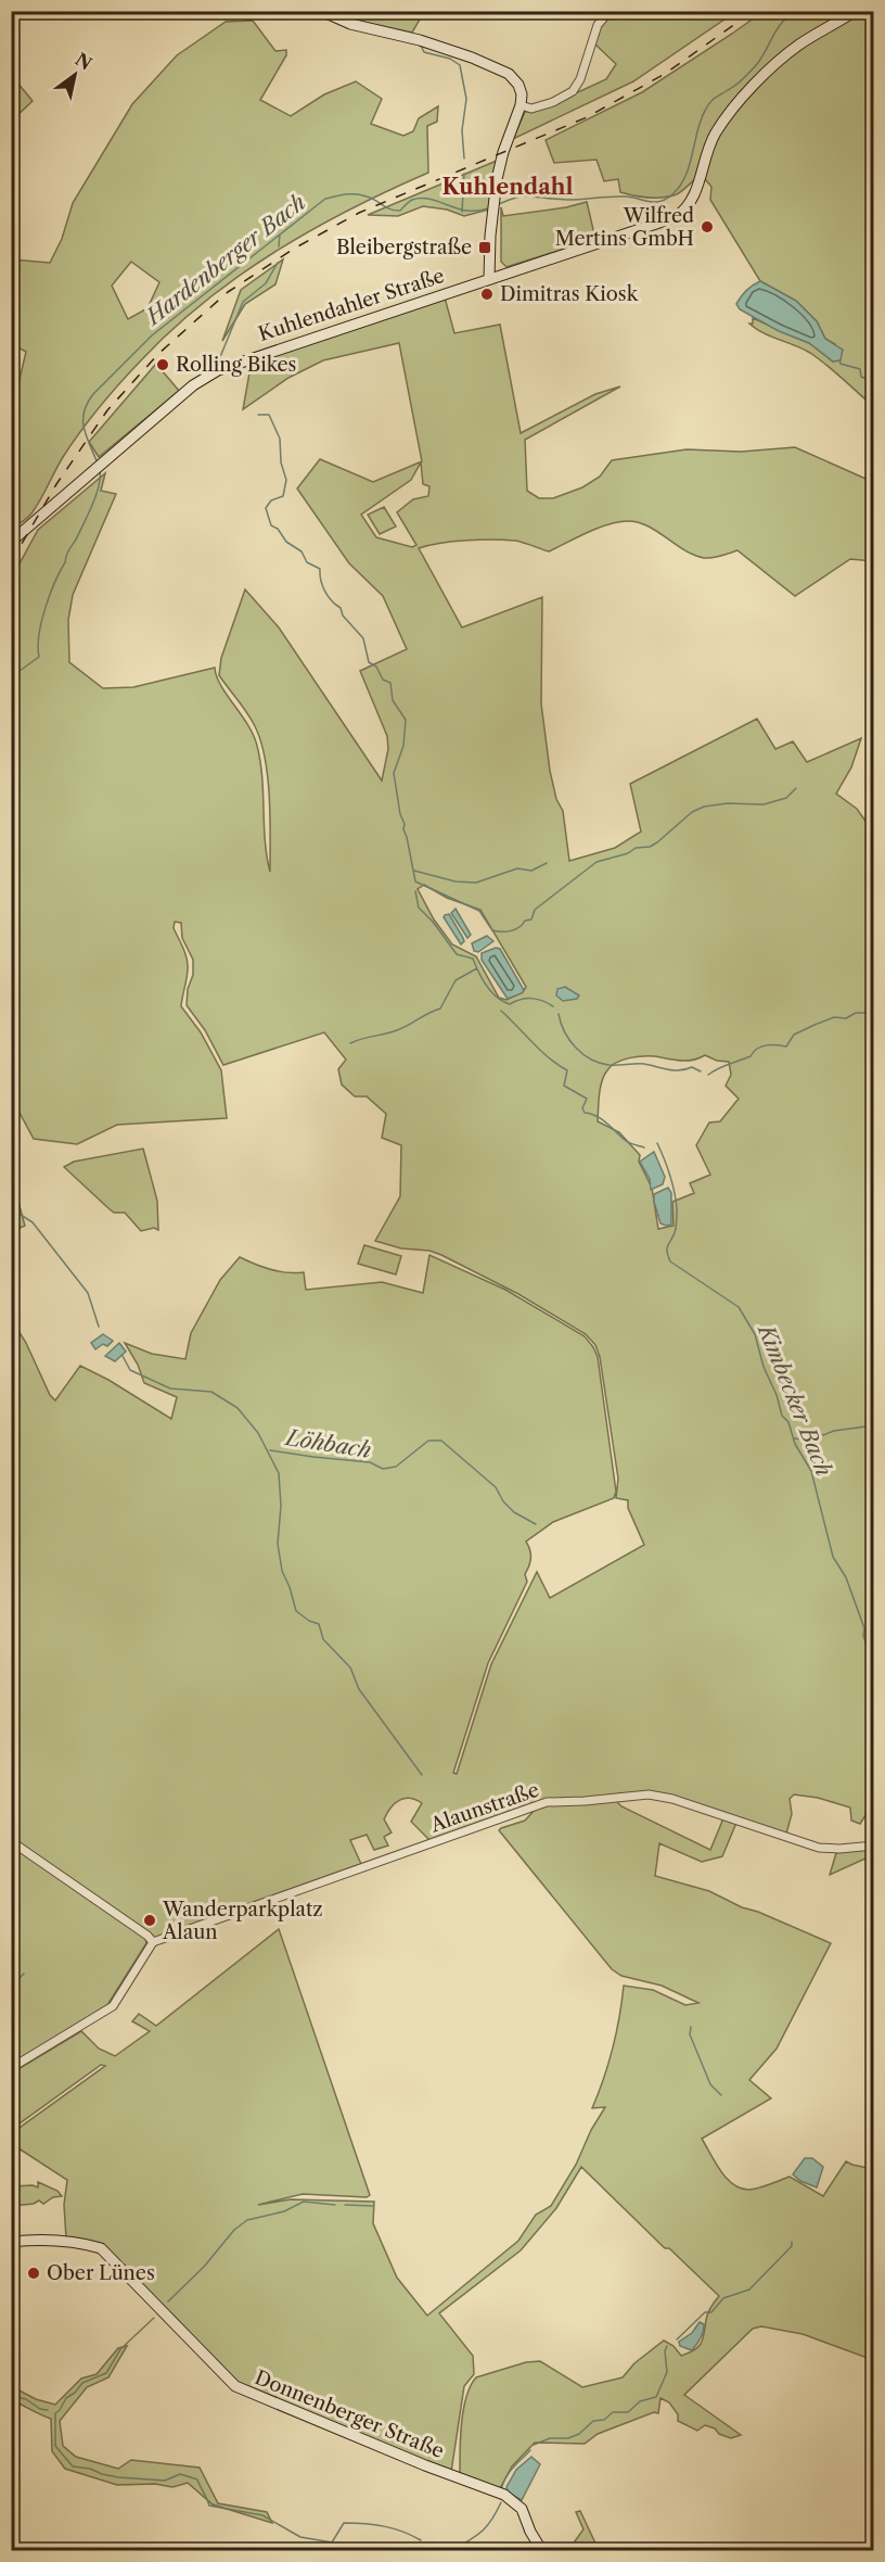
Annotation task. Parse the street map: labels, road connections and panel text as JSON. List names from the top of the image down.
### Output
{
  "streets": {
    "street": ["Kuhlendahler Straße", "Alaunstraße", "Donnenberger Straße"]
  },
  "districts": ["Kuhlendahl"],
  "water": ["Hardenberger Bach", "Kimbecker Bach", "Löhbach"],
  "places": {
    "other": [
      "Wilfred Mertins GmbH",
      "Dimitras Kiosk",
      "Rolling Bikes",
      "Wanderparkplatz Alaun",
      "Ober Lünes"
    ],
    "transit": ["Bleibergstraße"]
  },
  "north": "top right"
}
